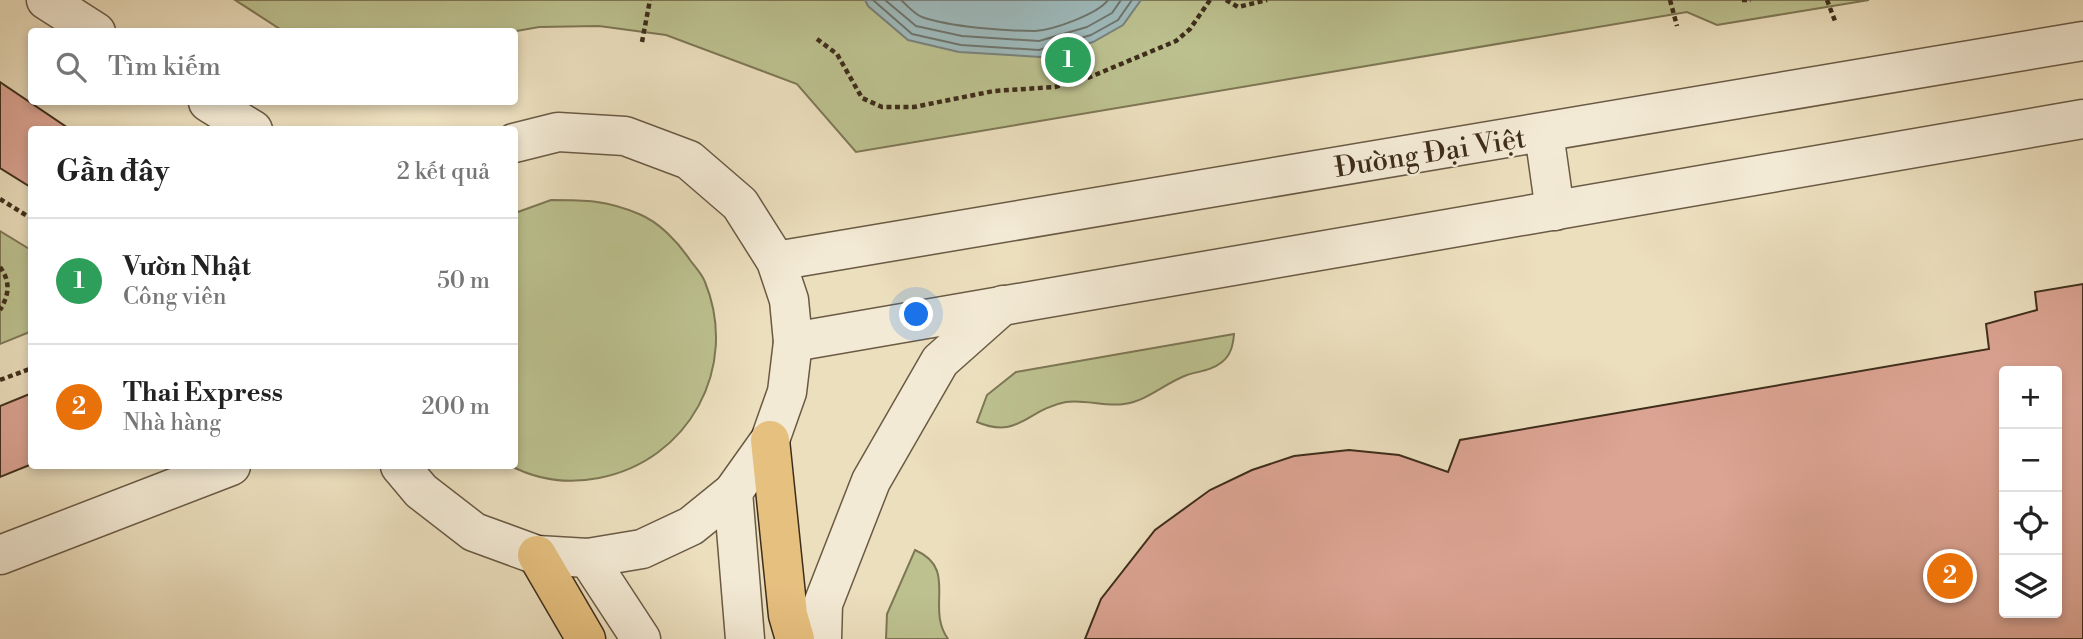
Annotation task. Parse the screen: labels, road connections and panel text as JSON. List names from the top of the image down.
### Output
{
  "streets": {
    "street": ["Đường Đại Việt"]
  },
  "page": {
    "search": "Tìm kiếm",
    "pins": ["1", "2"],
    "heading": ["Gần đây", "2 kết quả"],
    "list": [
      {
        "mark": "1",
        "name": "Vườn Nhật",
        "note": "Công viên",
        "value": "50 m"
      },
      {
        "mark": "2",
        "name": "Thai Express",
        "note": "Nhà hàng",
        "value": "200 m"
      }
    ],
    "map_buttons": ["+", "−"]
  }
}
